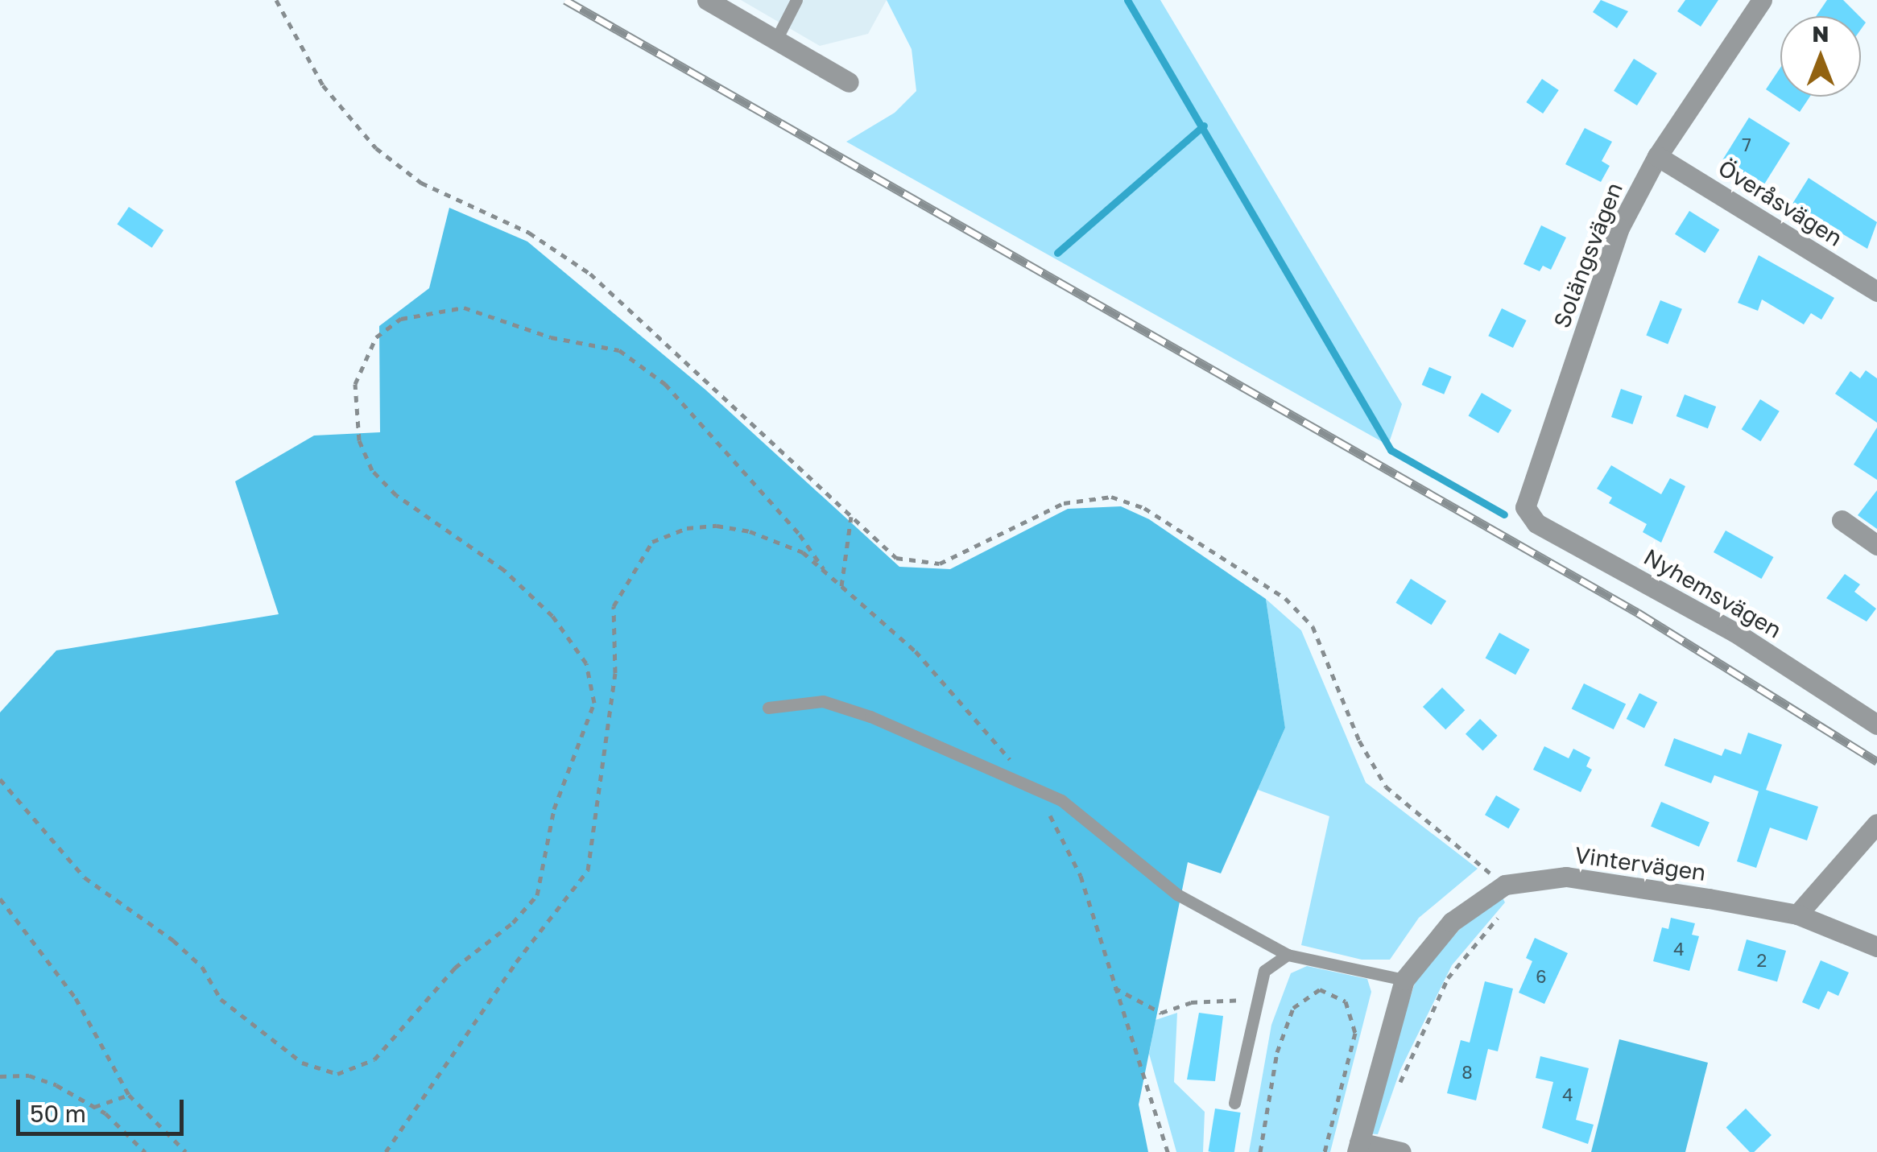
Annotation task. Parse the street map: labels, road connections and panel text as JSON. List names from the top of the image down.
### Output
{
  "streets": {
    "street": [
      "Överåsvägen",
      "Solängsvägen",
      "Nyhemsvägen",
      "Vintervägen"
    ]
  },
  "crossings": [
    ["Överåsvägen", "Solängsvägen"],
    ["Solängsvägen", "Nyhemsvägen"]
  ],
  "house_numbers": [
    "7",
    "4",
    "2",
    "6",
    "8",
    "4"
  ],
  "scale_bar": "50 m",
  "north": "top"
}
